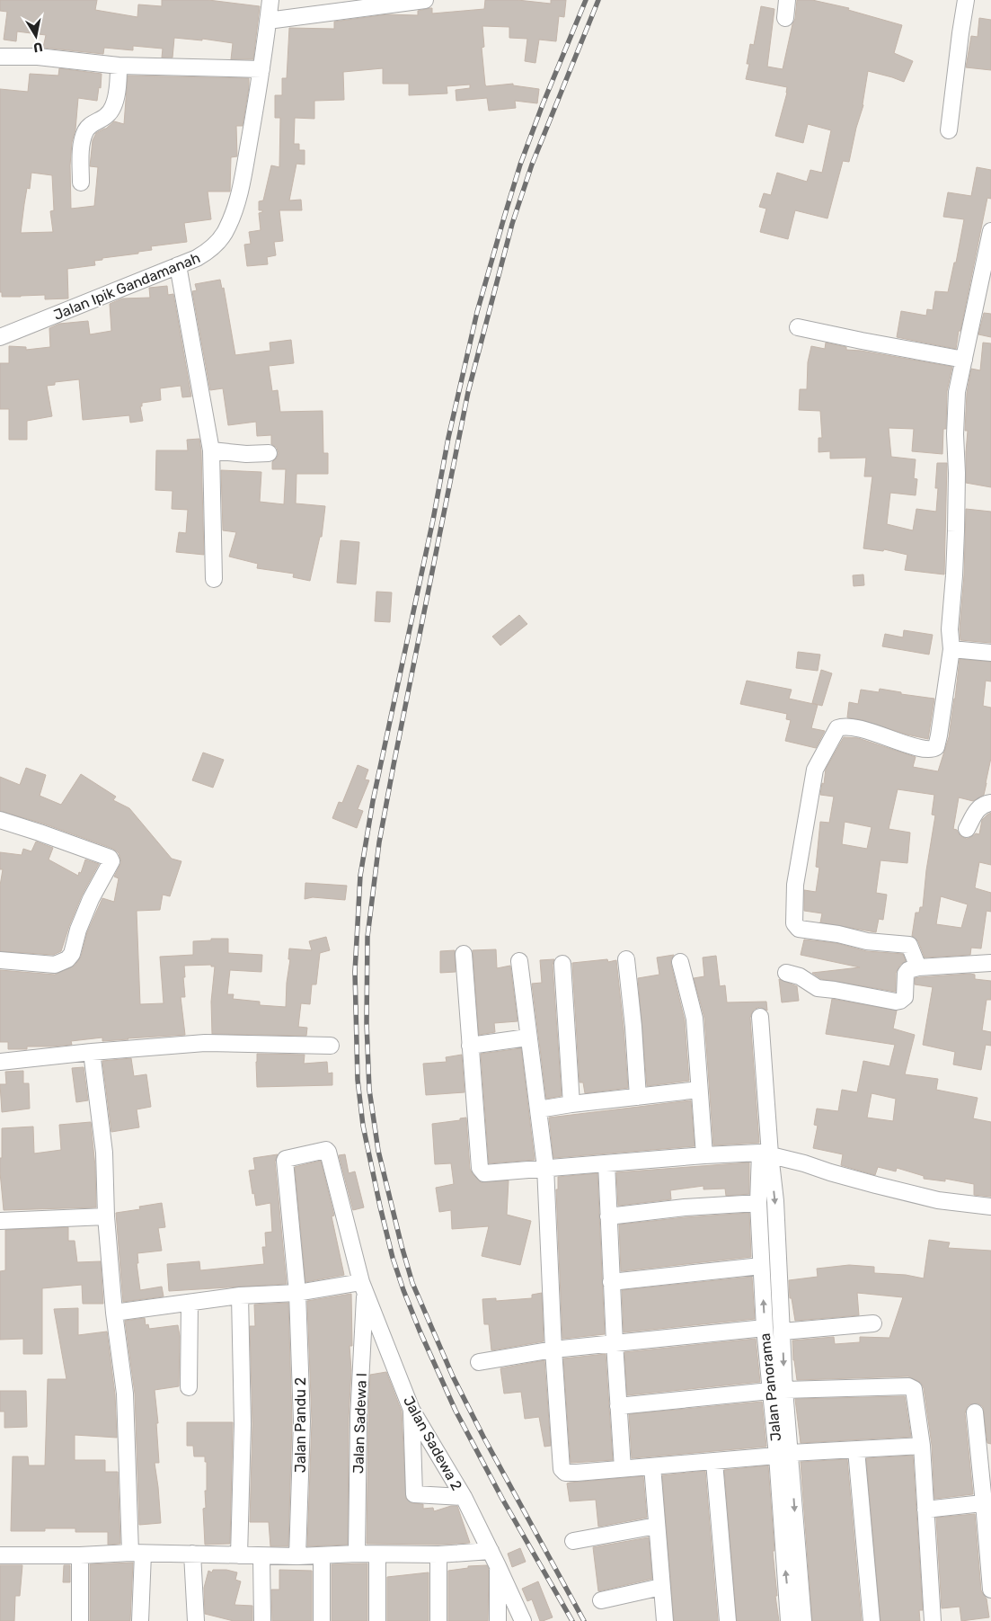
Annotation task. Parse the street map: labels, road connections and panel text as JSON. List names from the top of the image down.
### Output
{
  "streets": {
    "street": [
      "Jalan Ipik Gandamanah",
      "Jalan Panorama",
      "Jalan Sadewa I",
      "Jalan Pandu 2",
      "Jalan Sadewa 2"
    ]
  },
  "crossings": [
    ["Jalan Sadewa I", "Jalan Pandu 2"],
    ["Jalan Sadewa I", "Jalan Sadewa 2"],
    ["Jalan Pandu 2", "Jalan Sadewa 2"]
  ],
  "north": "bottom"
}
